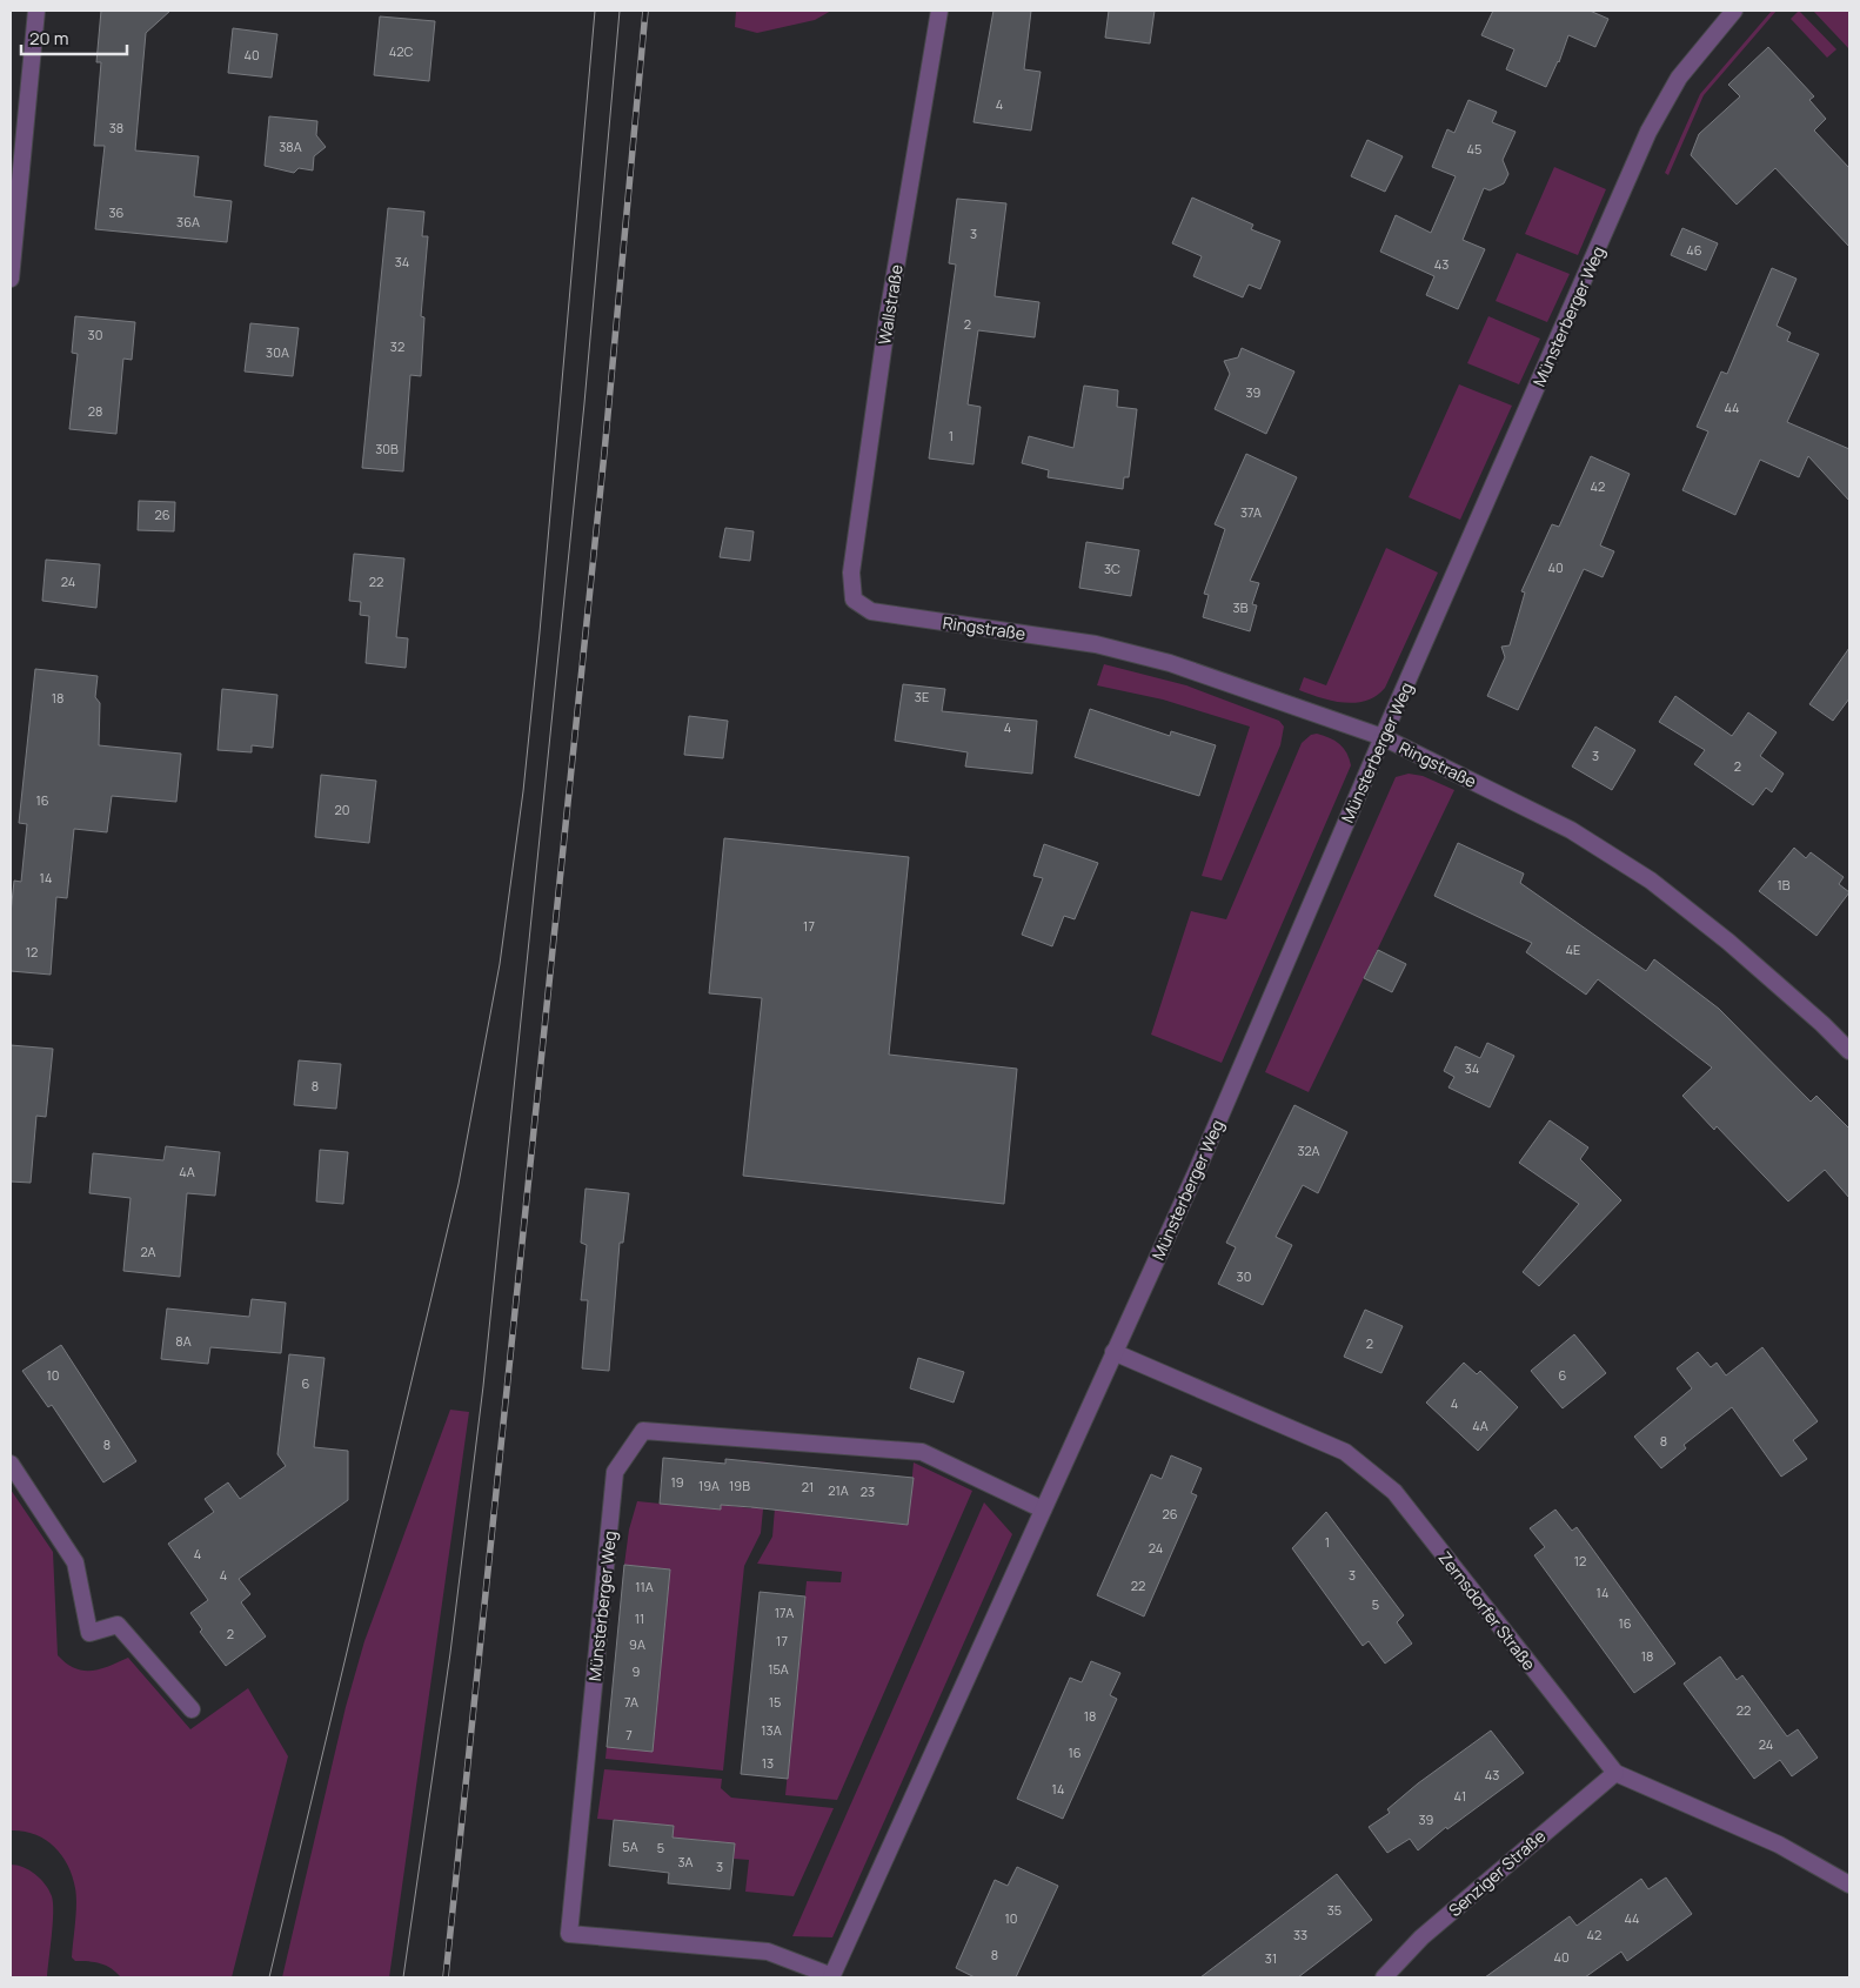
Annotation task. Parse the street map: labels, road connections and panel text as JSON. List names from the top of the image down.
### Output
{
  "streets": {
    "street": [
      "Wallstraße",
      "Münsterberger Weg",
      "Ringstraße",
      "Zernsdorfer Straße",
      "Senziger Straße"
    ]
  },
  "crossings": [
    ["Wallstraße", "Ringstraße"],
    ["Münsterberger Weg", "Ringstraße"],
    ["Münsterberger Weg", "Zernsdorfer Straße"],
    ["Zernsdorfer Straße", "Senziger Straße"]
  ],
  "house_numbers": [
    "42C",
    "40",
    "4",
    "38",
    "38A",
    "45",
    "36",
    "36A",
    "3",
    "46",
    "34",
    "43",
    "2",
    "30",
    "32",
    "30A",
    "39",
    "44",
    "28",
    "1",
    "30B",
    "42",
    "37A",
    "26",
    "40",
    "3C",
    "24",
    "22",
    "3B",
    "3E",
    "18",
    "4",
    "3",
    "2",
    "16",
    "20",
    "14",
    "1B",
    "17",
    "4E",
    "12",
    "34",
    "8",
    "32A",
    "4A",
    "2A",
    "30",
    "8A",
    "2",
    "10",
    "6",
    "6",
    "4",
    "4A",
    "8",
    "8",
    "19",
    "19A",
    "19B",
    "21",
    "21A",
    "23",
    "26",
    "1",
    "24",
    "4",
    "12",
    "4",
    "3",
    "22",
    "11A",
    "14",
    "5",
    "17A",
    "11",
    "16",
    "2",
    "17",
    "9A",
    "18",
    "15A",
    "9",
    "7A",
    "15",
    "22",
    "18",
    "13A",
    "7",
    "24",
    "16",
    "13",
    "43",
    "14",
    "41",
    "39",
    "5A",
    "5",
    "3A",
    "3",
    "35",
    "10",
    "44",
    "33",
    "42",
    "8",
    "40",
    "31"
  ],
  "scale_bar": "20 m"
}
